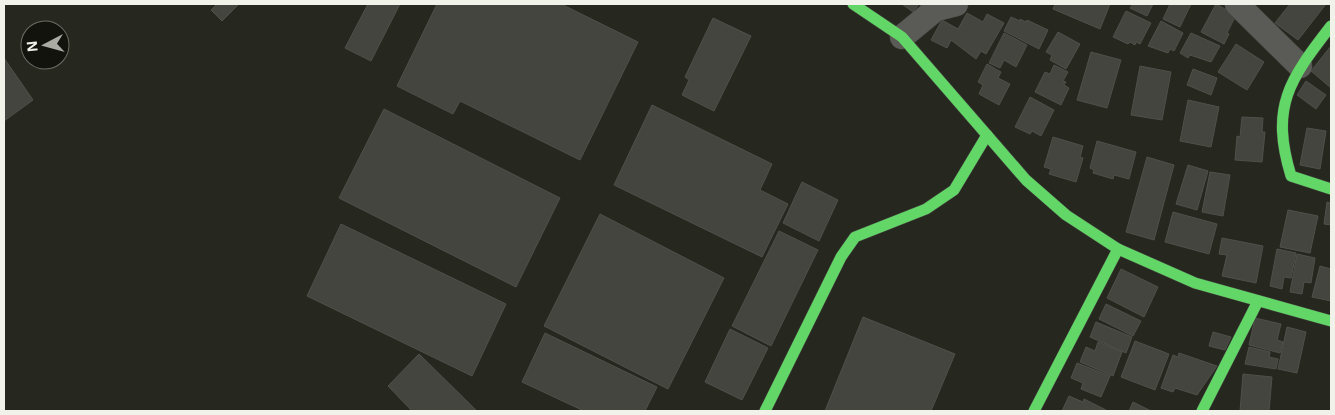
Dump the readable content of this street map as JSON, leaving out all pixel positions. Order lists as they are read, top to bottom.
{
  "north": "left"
}
